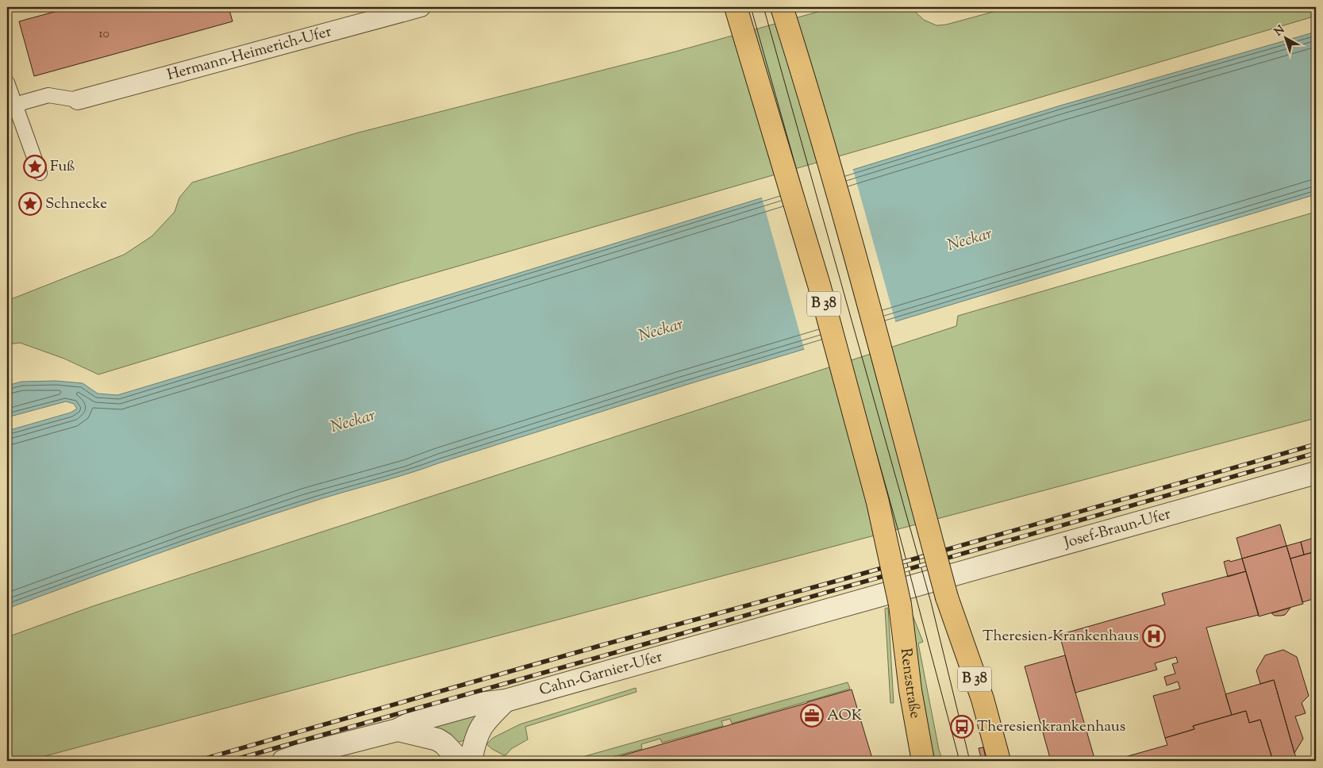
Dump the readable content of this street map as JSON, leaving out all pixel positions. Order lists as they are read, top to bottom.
{
  "streets": {
    "main road": ["B 38", "Renzstraße"],
    "street": ["Hermann-Heimerich-Ufer", "Josef-Braun-Ufer", "Cahn-Garnier-Ufer"]
  },
  "crossings": [
    ["Josef-Braun-Ufer", "Cahn-Garnier-Ufer"]
  ],
  "water": ["Neckar"],
  "places": {
    "place": ["Fuß", "Schnecke"],
    "hospital": ["Theresien-Krankenhaus"],
    "office": ["AOK"],
    "bus stop": ["Theresienkrankenhaus"]
  },
  "house_numbers": ["10"],
  "north": "top left"
}
